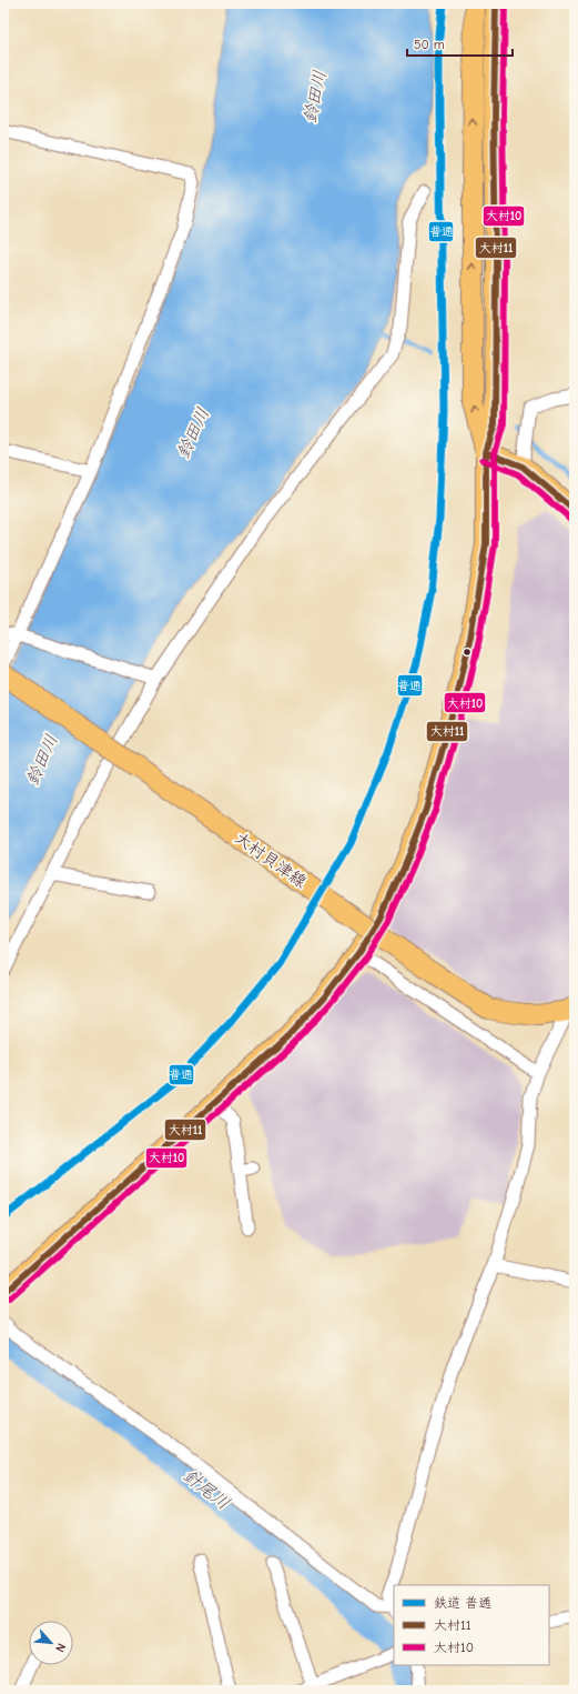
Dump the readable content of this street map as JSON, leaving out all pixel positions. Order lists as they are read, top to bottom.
{
  "streets": {
    "main road": ["大村貝津線"]
  },
  "water": ["鈴田川", "針尾川"],
  "lines": ["rail line 普通", "transit line 大村11", "transit line 大村10"],
  "legend": ["鉄道 普通", "大村11", "大村10"],
  "scale_bar": "50 m",
  "north": "bottom right"
}
